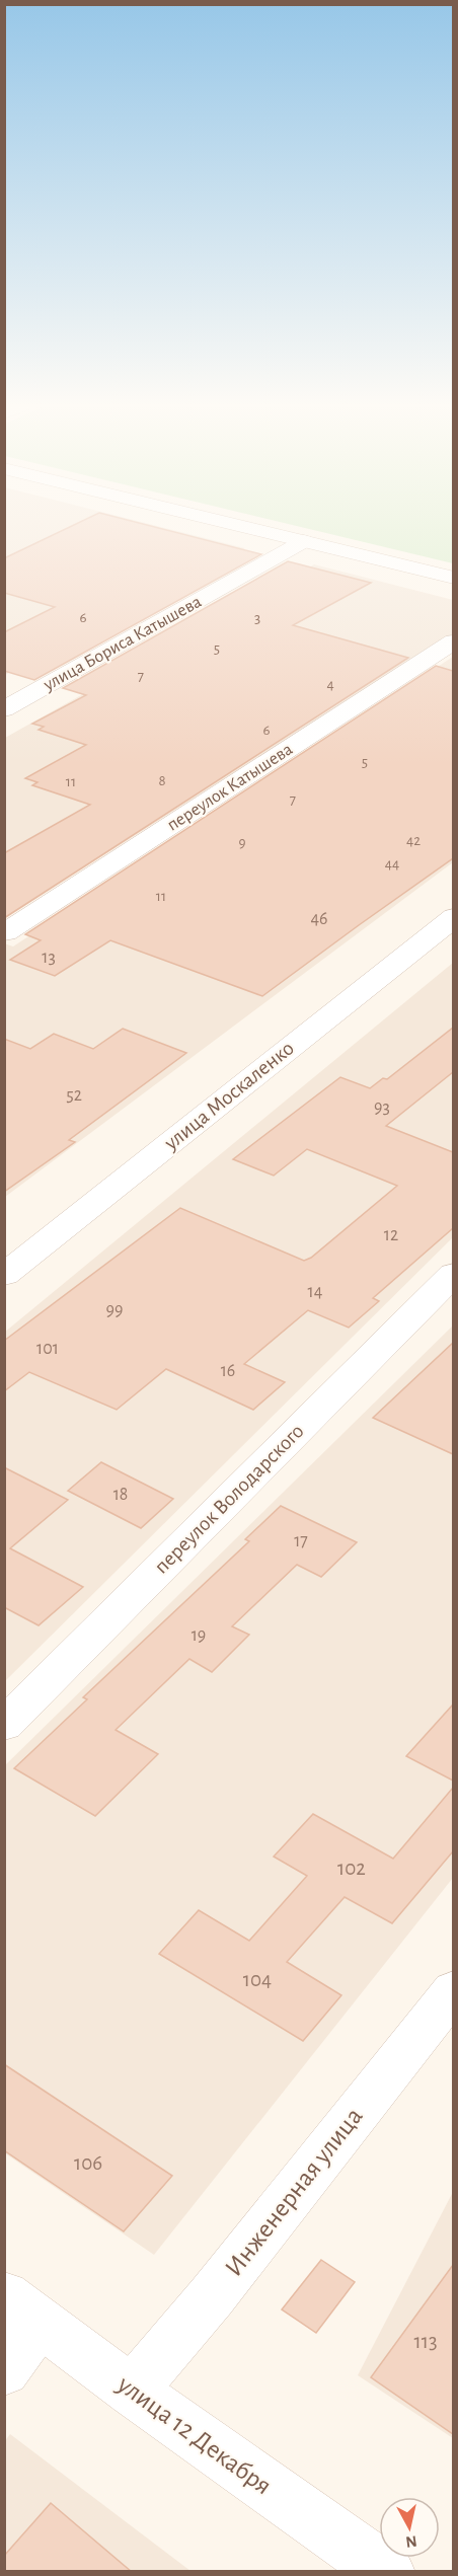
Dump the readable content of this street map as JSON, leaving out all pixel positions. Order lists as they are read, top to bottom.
{
  "streets": {
    "street": [
      "улица Бориса Катышева",
      "переулок Катышева",
      "улица Москаленко",
      "переулок Володарского",
      "Инженерная улица",
      "улица 12 Декабря"
    ]
  },
  "crossings": [
    ["Инженерная улица", "улица 12 Декабря"]
  ],
  "house_numbers": [
    "6",
    "3",
    "5",
    "7",
    "4",
    "6",
    "5",
    "8",
    "11",
    "7",
    "42",
    "9",
    "44",
    "11",
    "46",
    "13",
    "52",
    "93",
    "12",
    "14",
    "99",
    "101",
    "16",
    "18",
    "17",
    "19",
    "102",
    "104",
    "106",
    "113"
  ],
  "north": "bottom"
}
